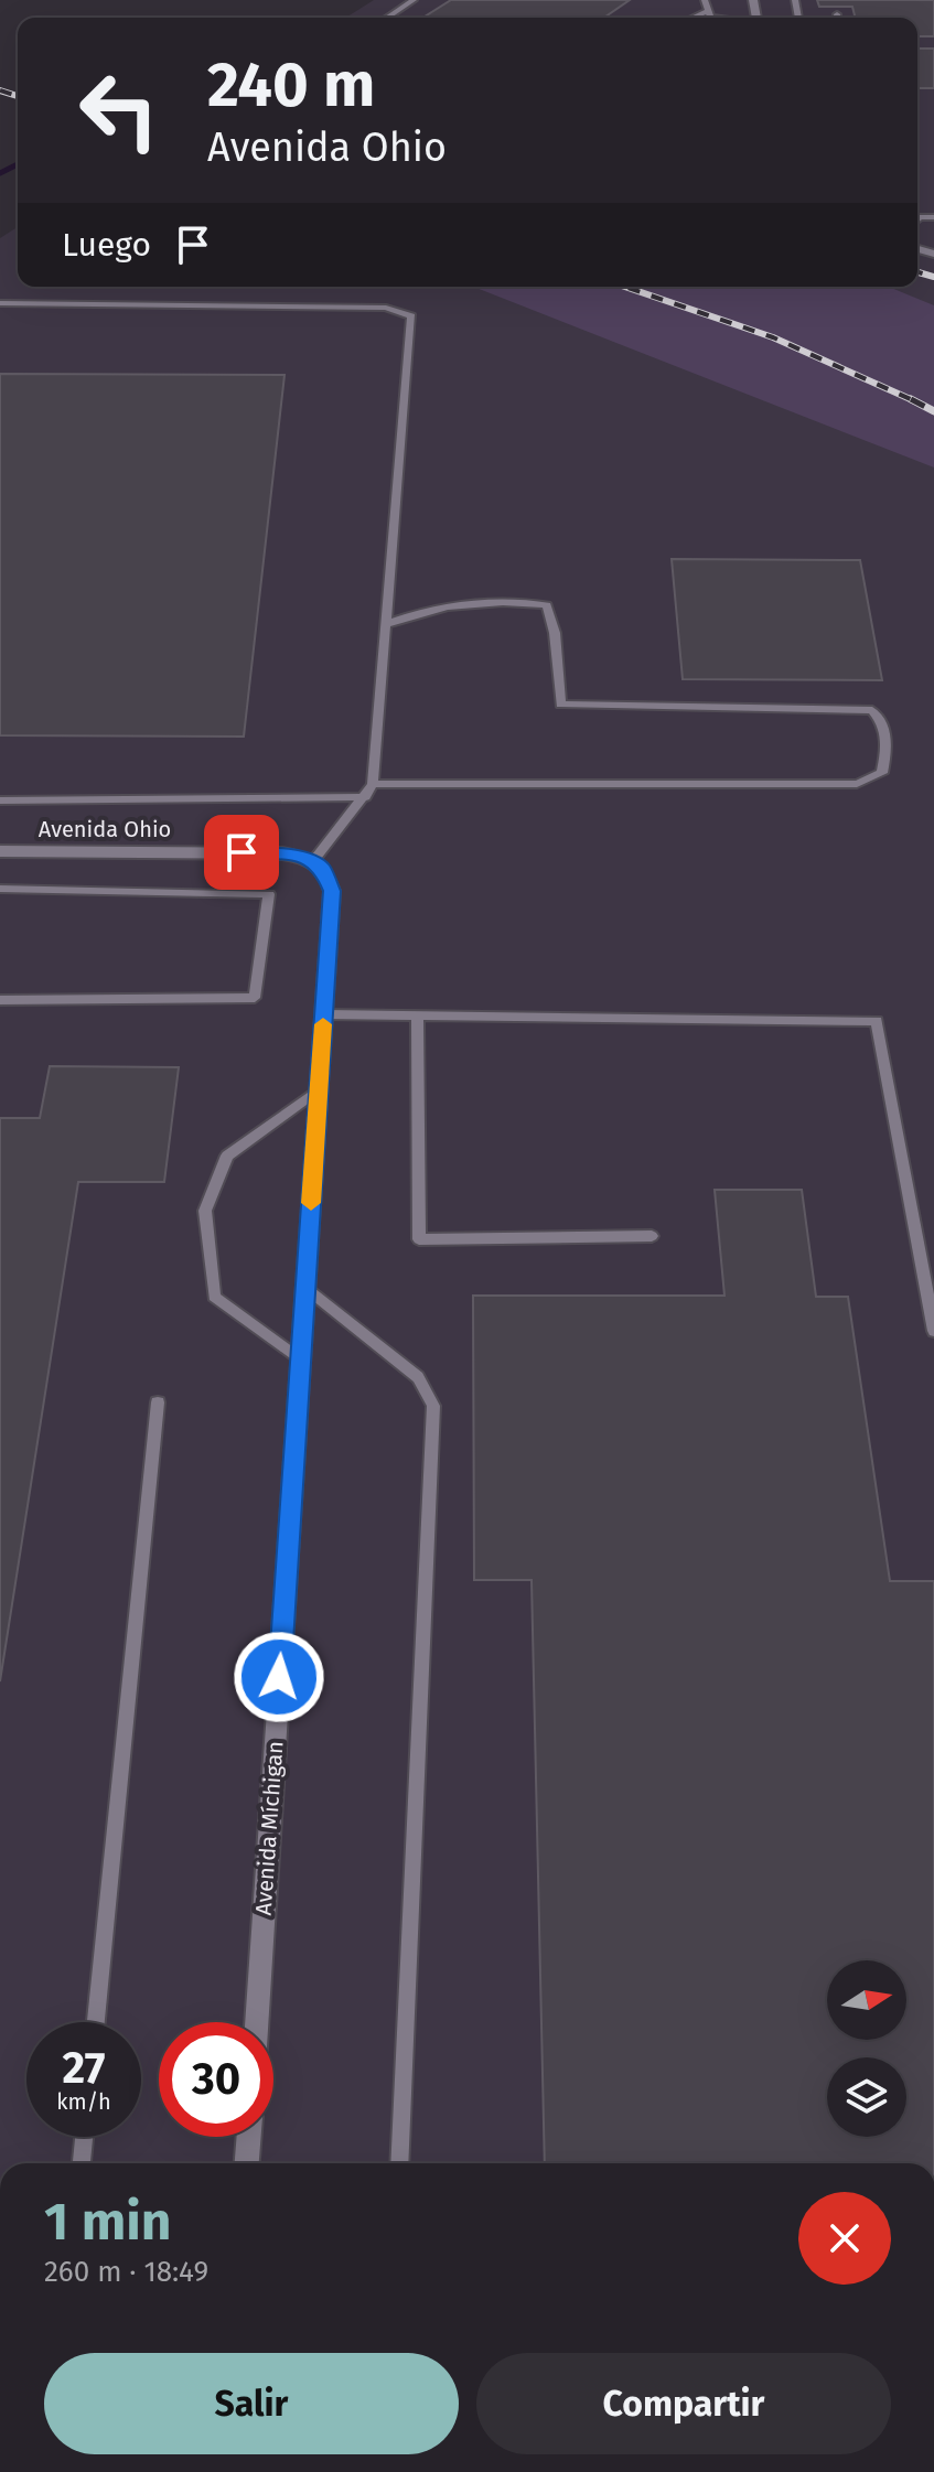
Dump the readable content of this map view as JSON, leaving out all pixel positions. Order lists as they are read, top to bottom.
{
  "streets": {
    "street": ["Avenida Ohio", "Avenida Míchigan"]
  },
  "crossings": [
    ["Avenida Ohio", "Avenida Míchigan"]
  ],
  "north": "right",
  "page": {
    "turn": ["240 m", "Avenida Ohio"],
    "then": "Luego",
    "speed": "27 km/h",
    "limit": "30",
    "heading": ["1 min", "260 m · 18:49"],
    "buttons": ["Salir", "Compartir"]
  }
}
